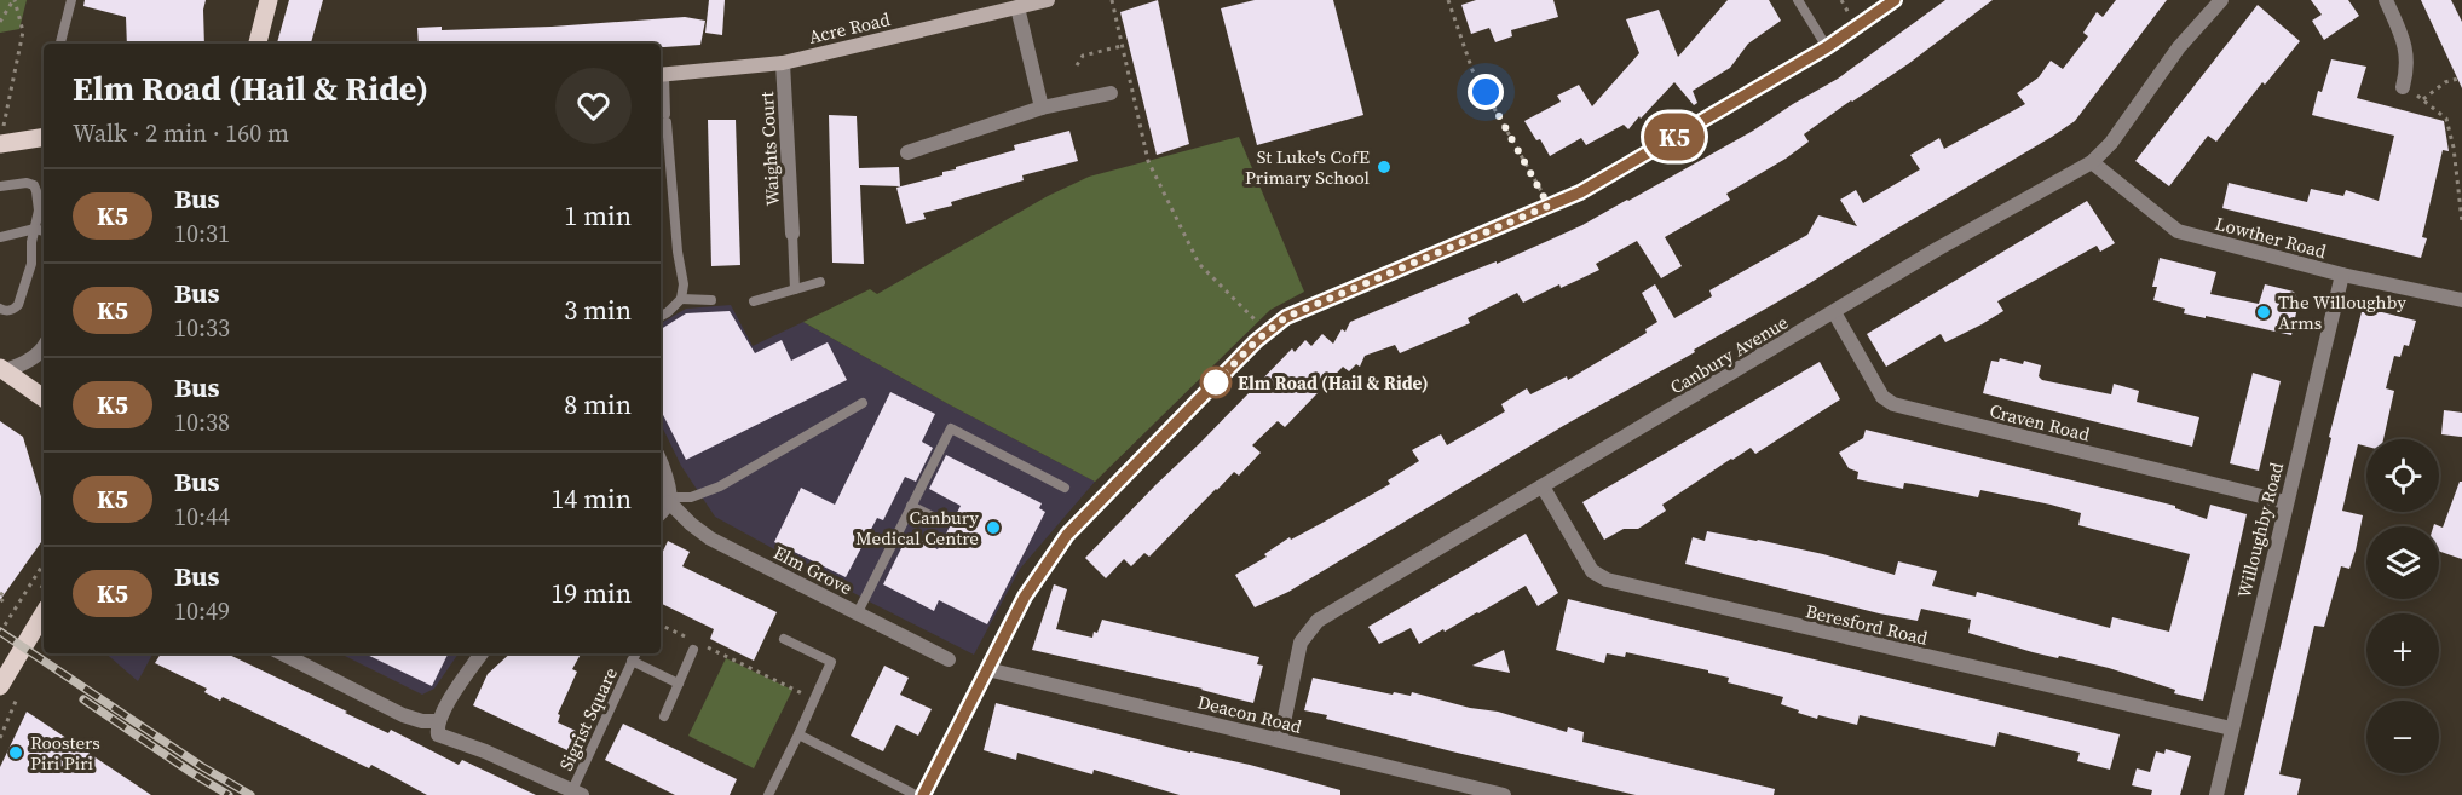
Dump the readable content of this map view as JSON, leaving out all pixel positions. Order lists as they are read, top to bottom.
{
  "streets": {
    "street": [
      "Acre Road",
      "Waights Court",
      "Lowther Road",
      "Canbury Avenue",
      "Craven Road",
      "Willoughby Road",
      "Elm Grove",
      "Beresford Road",
      "Deacon Road"
    ],
    "lane": ["Sigrist Square"]
  },
  "crossings": [
    ["Acre Road", "Waights Court"],
    ["Lowther Road", "Canbury Avenue"],
    ["Lowther Road", "Willoughby Road"],
    ["Canbury Avenue", "Craven Road"],
    ["Canbury Avenue", "Beresford Road"],
    ["Canbury Avenue", "Deacon Road"],
    ["Craven Road", "Willoughby Road"],
    ["Willoughby Road", "Beresford Road"]
  ],
  "places": [
    "St Luke's CofE Primary School",
    "The Willoughby Arms",
    "Elm Road (Hail & Ride)",
    "Canbury Medical Centre",
    "Roosters Piri Piri"
  ],
  "lines": ["bus line K5"],
  "page": {
    "on_map": "K5",
    "heading": ["Elm Road (Hail & Ride)", "Walk · 2 min · 160 m"],
    "list": [
      {
        "mark": "K5",
        "name": "Bus",
        "note": "10:31",
        "value": "1 min"
      },
      {
        "mark": "K5",
        "name": "Bus",
        "note": "10:33",
        "value": "3 min"
      },
      {
        "mark": "K5",
        "name": "Bus",
        "note": "10:38",
        "value": "8 min"
      },
      {
        "mark": "K5",
        "name": "Bus",
        "note": "10:44",
        "value": "14 min"
      },
      {
        "mark": "K5",
        "name": "Bus",
        "note": "10:49",
        "value": "19 min"
      }
    ],
    "map_buttons": ["+", "−"]
  }
}
